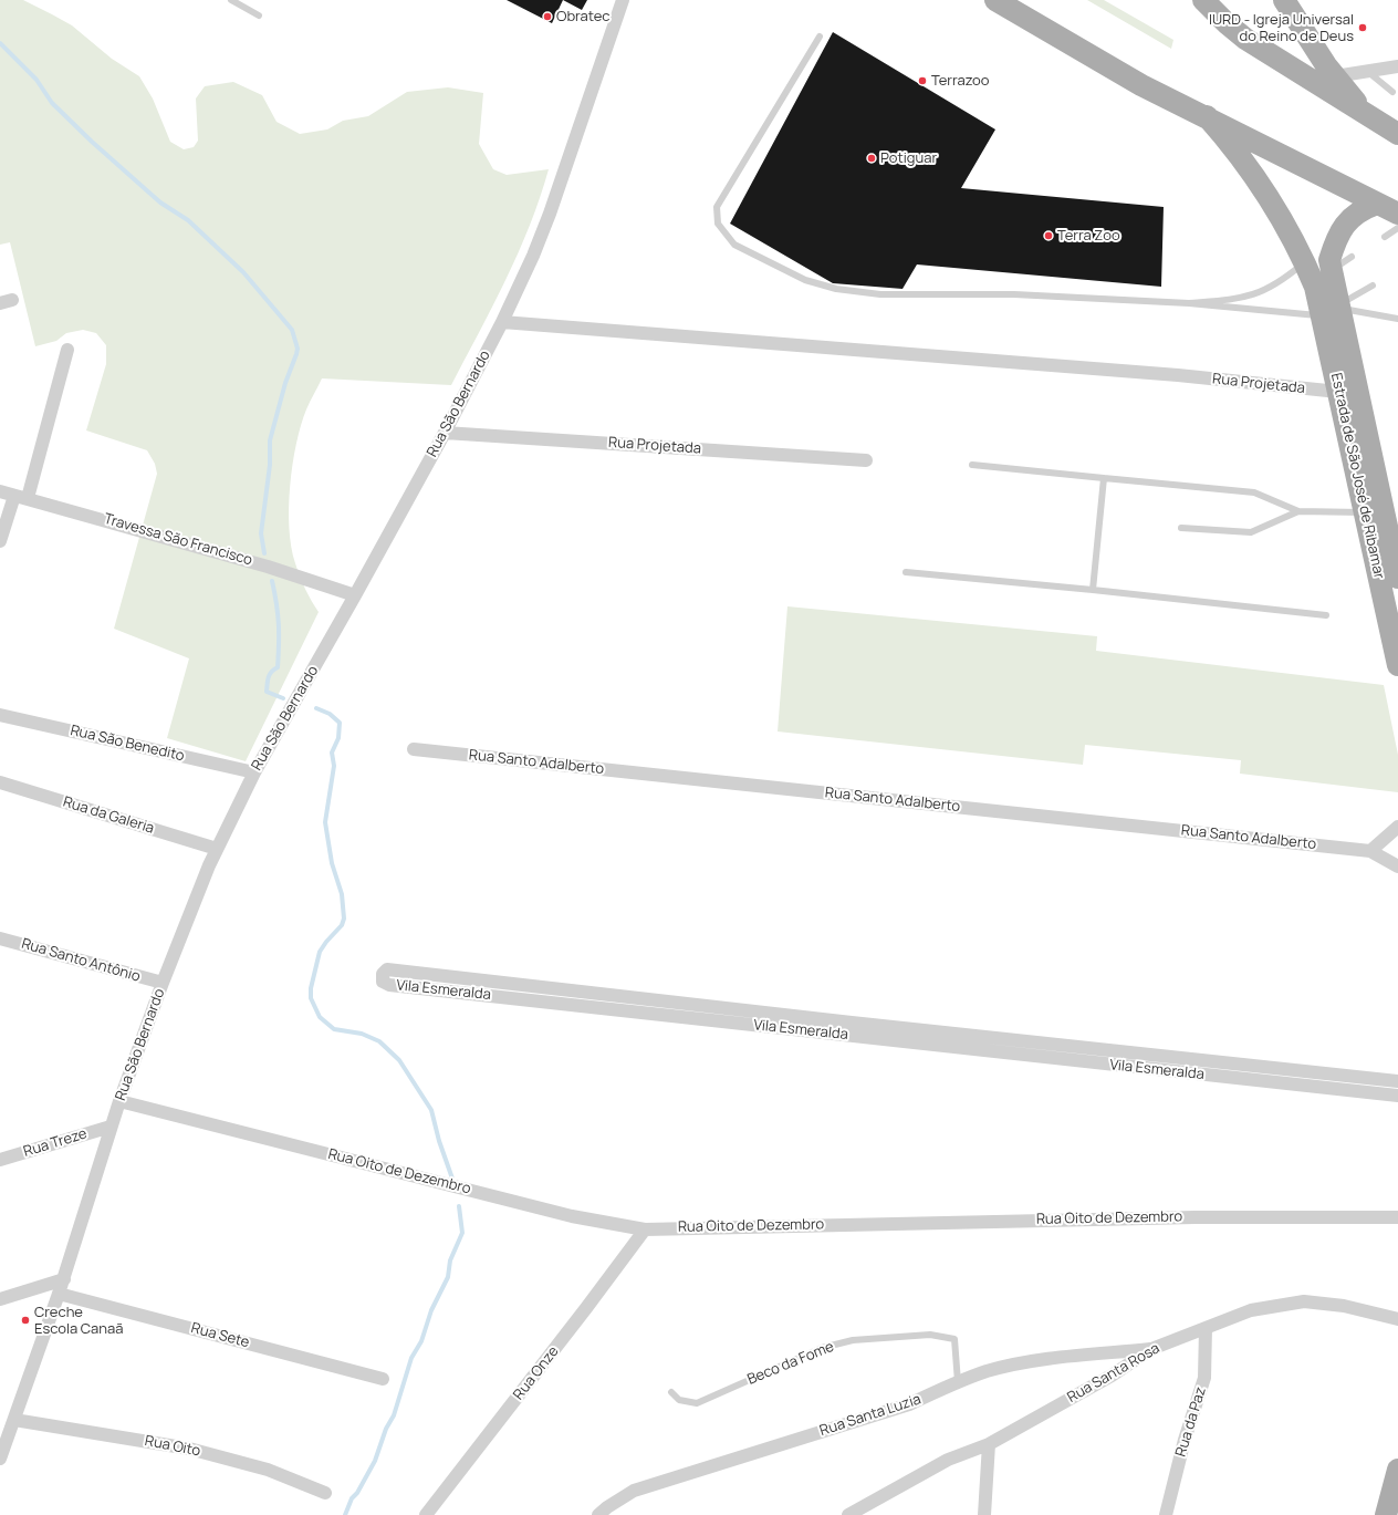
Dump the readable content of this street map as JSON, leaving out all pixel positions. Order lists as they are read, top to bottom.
{
  "streets": {
    "main road": ["Estrada de São José de Ribamar"],
    "street": [
      "Rua Projetada",
      "Rua São Bernardo",
      "Travessa São Francisco",
      "Rua São Benedito",
      "Rua Santo Adalberto",
      "Rua da Galeria",
      "Rua Santo Antônio",
      "Vila Esmeralda",
      "Rua Treze",
      "Rua Oito de Dezembro",
      "Rua Sete",
      "Rua Onze",
      "Rua Santa Rosa",
      "Rua Santa Luzia",
      "Rua da Paz",
      "Rua Oito"
    ],
    "lane": ["Beco da Fome"]
  },
  "crossings": [
    ["Rua Projetada", "Rua São Bernardo"],
    ["Rua Projetada", "Estrada de São José de Ribamar"],
    ["Rua São Bernardo", "Travessa São Francisco"],
    ["Rua São Bernardo", "Rua São Benedito"],
    ["Rua São Bernardo", "Rua da Galeria"],
    ["Rua São Bernardo", "Rua Santo Antônio"],
    ["Rua São Bernardo", "Rua Treze"],
    ["Rua São Bernardo", "Rua Oito de Dezembro"],
    ["Rua São Bernardo", "Rua Sete"],
    ["Rua São Bernardo", "Rua Oito"],
    ["Rua Oito de Dezembro", "Rua Onze"],
    ["Beco da Fome", "Rua Santa Luzia"],
    ["Rua Santa Rosa", "Rua Santa Luzia"],
    ["Rua Santa Rosa", "Rua da Paz"]
  ],
  "places": [
    "Obratec",
    "IURD - Igreja Universal do Reino de Deus",
    "Terrazoo",
    "Potiguar",
    "Terra Zoo",
    "Creche Escola Canaã"
  ]
}
